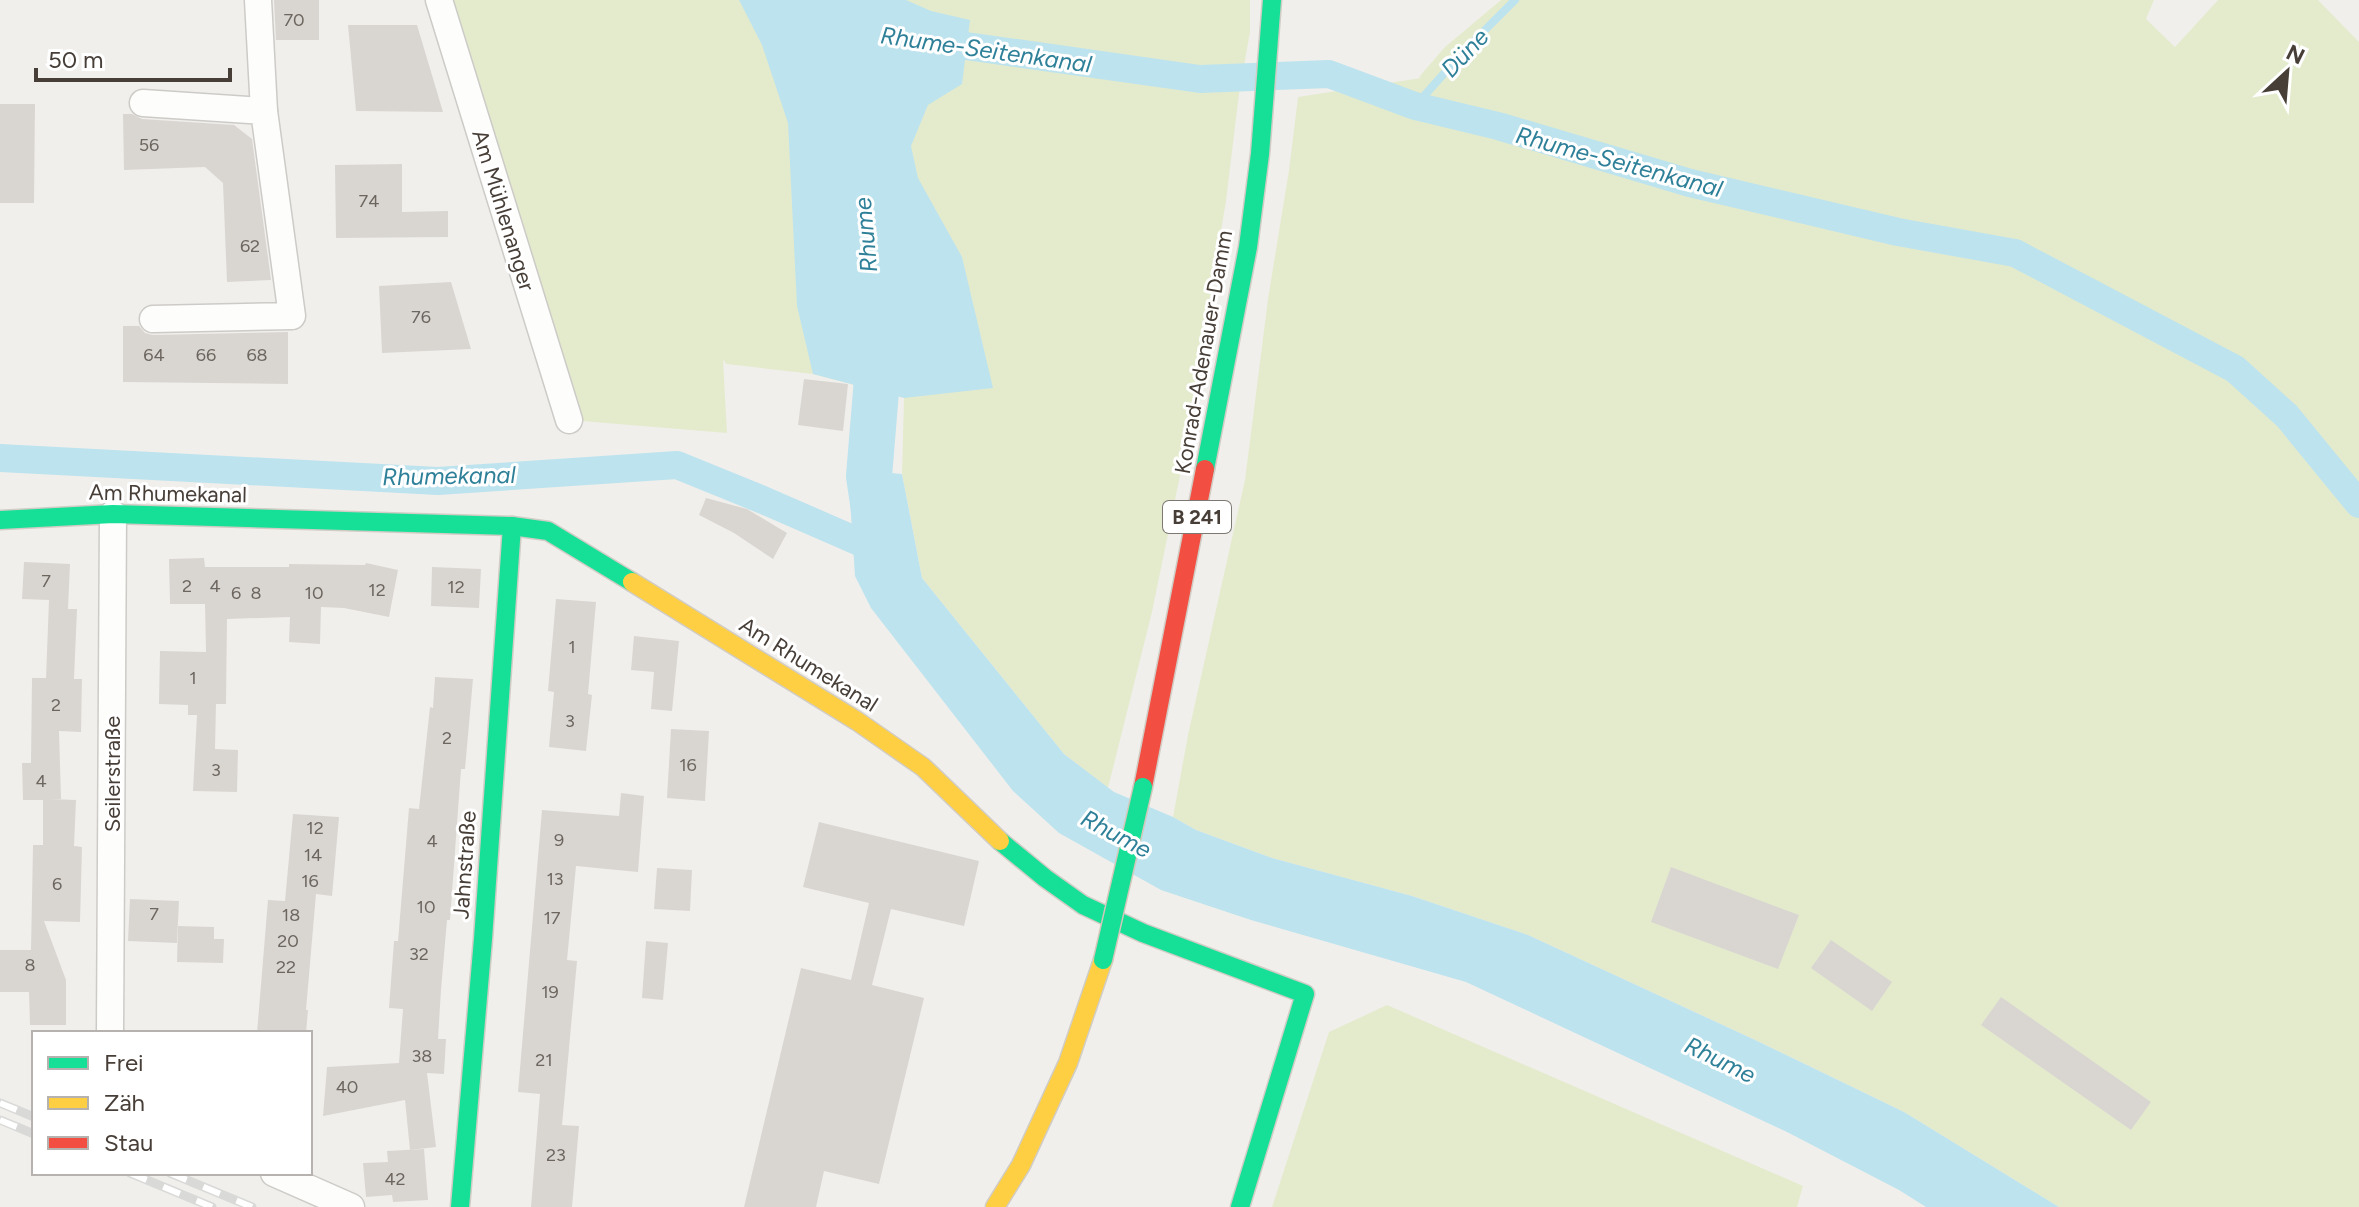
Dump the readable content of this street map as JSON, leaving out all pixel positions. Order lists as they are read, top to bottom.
{
  "streets": {
    "street": [
      "Am Mühlenanger",
      "Konrad-Adenauer-Damm",
      "Am Rhumekanal",
      "B 241",
      "Seilerstraße",
      "Jahnstraße"
    ]
  },
  "crossings": [
    ["Am Rhumekanal", "Seilerstraße"],
    ["Am Rhumekanal", "Jahnstraße"]
  ],
  "water": [
    "Rhume-Seitenkanal",
    "Düne",
    "Rhume",
    "Rhumekanal"
  ],
  "house_numbers": [
    "70",
    "56",
    "74",
    "62",
    "76",
    "64",
    "66",
    "68",
    "7",
    "2",
    "4",
    "12",
    "12",
    "6",
    "8",
    "10",
    "1",
    "1",
    "2",
    "3",
    "2",
    "16",
    "3",
    "4",
    "12",
    "9",
    "4",
    "14",
    "13",
    "16",
    "6",
    "10",
    "7",
    "18",
    "17",
    "20",
    "32",
    "8",
    "22",
    "19",
    "38",
    "21",
    "40",
    "23",
    "42"
  ],
  "legend": ["Frei", "Zäh", "Stau"],
  "scale_bar": "50 m",
  "north": "top right"
}
